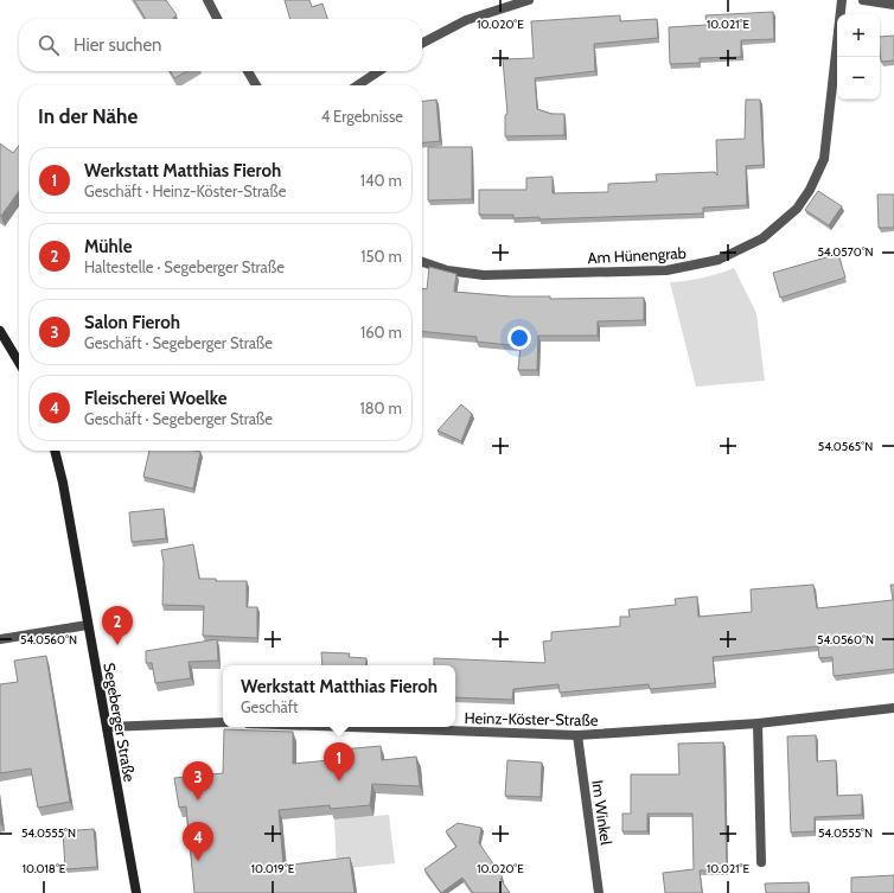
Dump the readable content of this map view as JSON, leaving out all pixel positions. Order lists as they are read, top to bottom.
{
  "streets": {
    "main road": ["Segeberger Straße"],
    "street": ["Am Hünengrab", "Heinz-Köster-Straße", "Im Winkel"]
  },
  "crossings": [
    ["Heinz-Köster-Straße", "Im Winkel"]
  ],
  "page": {
    "map_buttons": ["+", "−"],
    "search": "Hier suchen",
    "heading": ["In der Nähe", "4 Ergebnisse"],
    "list": [
      {
        "mark": "1",
        "name": "Werkstatt Matthias Fieroh",
        "note": "Geschäft · Heinz-Köster-Straße",
        "value": "140 m"
      },
      {
        "mark": "2",
        "name": "Mühle",
        "note": "Haltestelle · Segeberger Straße",
        "value": "150 m"
      },
      {
        "mark": "3",
        "name": "Salon Fieroh",
        "note": "Geschäft · Segeberger Straße",
        "value": "160 m"
      },
      {
        "mark": "4",
        "name": "Fleischerei Woelke",
        "note": "Geschäft · Segeberger Straße",
        "value": "180 m"
      }
    ],
    "pins": [
      "2",
      "1",
      "3",
      "4"
    ],
    "popup": ["Werkstatt Matthias Fieroh", "Geschäft"]
  },
  "coordinates": [
    "10.020°E",
    "10.021°E",
    "54.0570°N",
    "54.0565°N",
    "54.0560°N",
    "54.0555°N",
    "10.018°E",
    "10.019°E"
  ]
}
